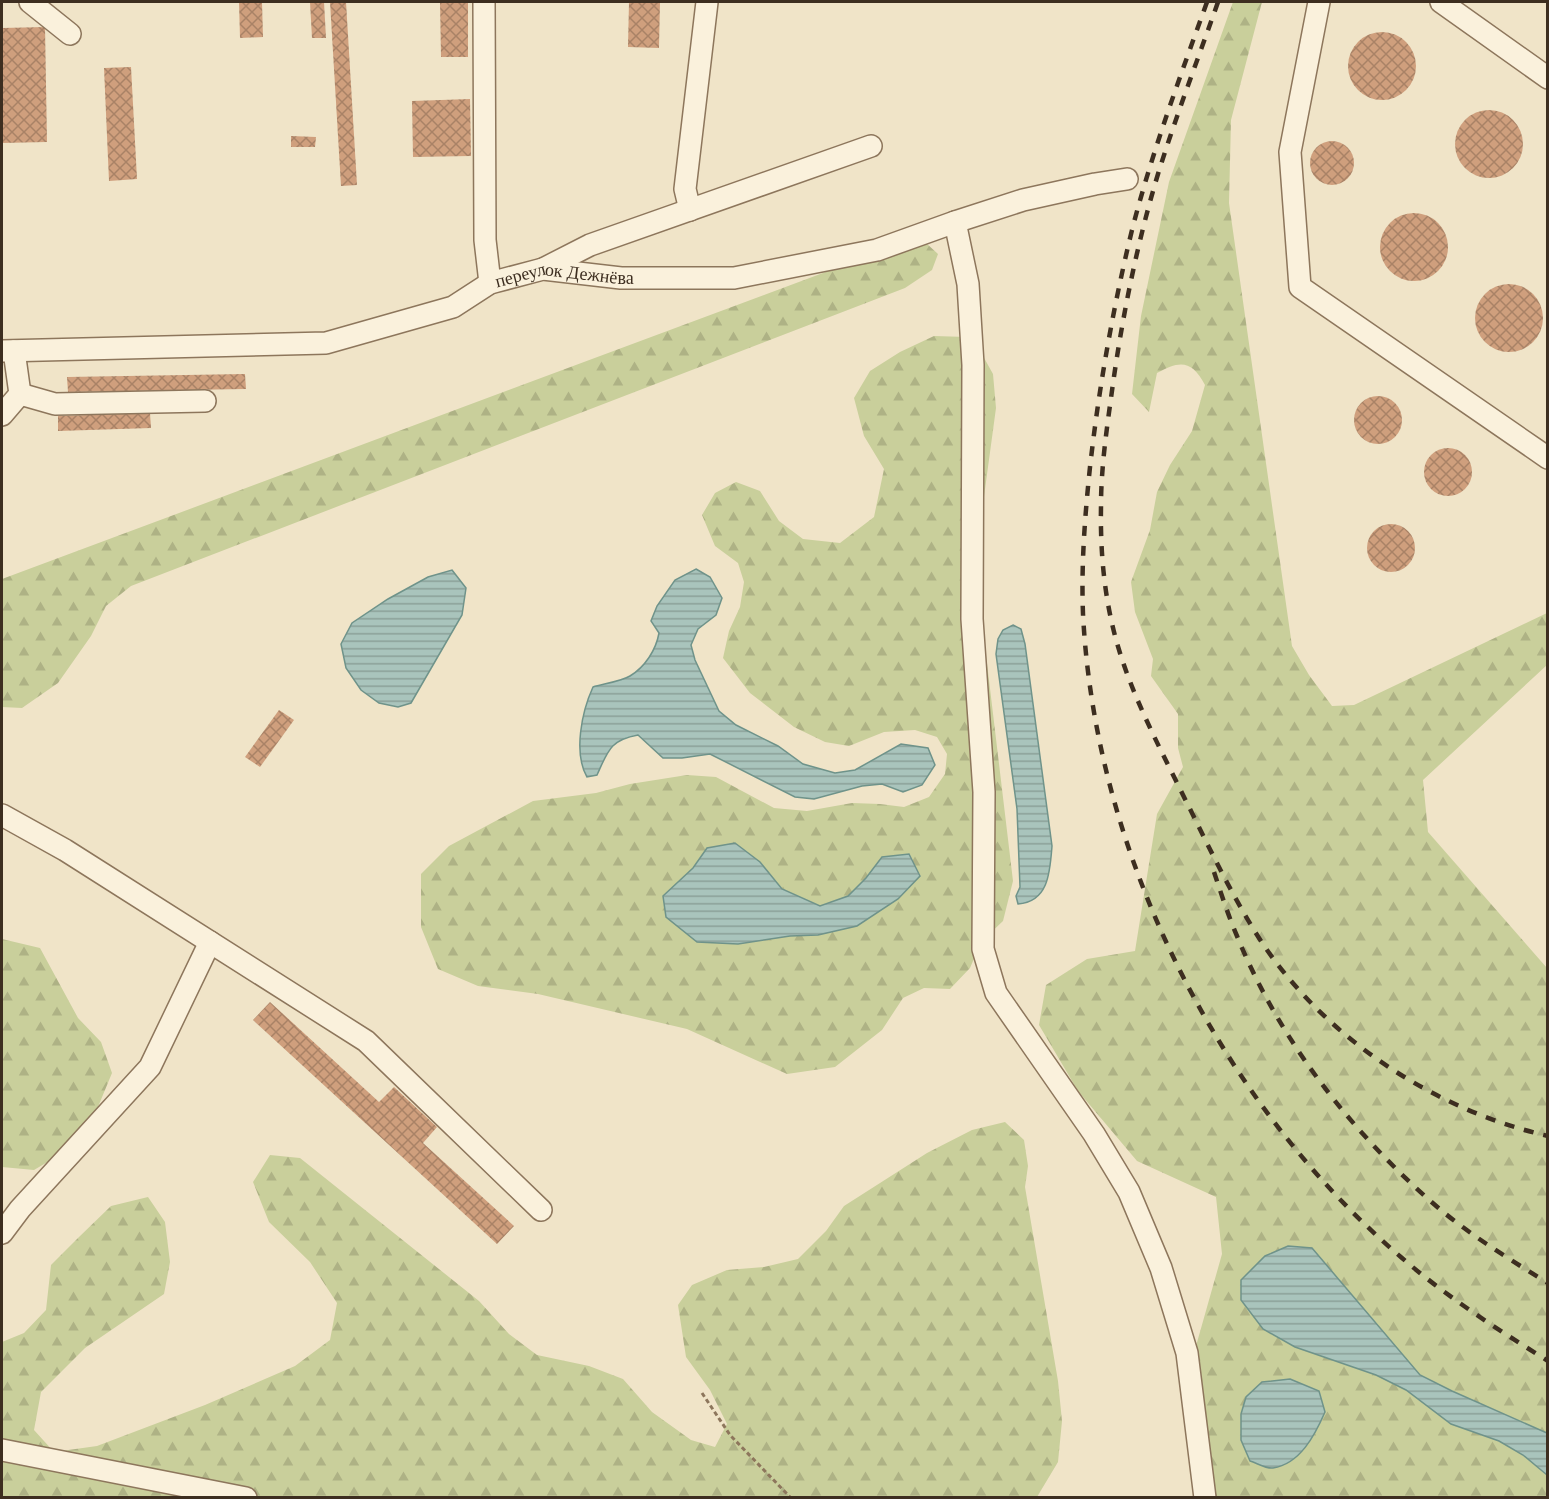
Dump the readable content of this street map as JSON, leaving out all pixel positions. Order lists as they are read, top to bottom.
{
  "streets": {
    "street": ["переулок Дежнёва"]
  }
}
